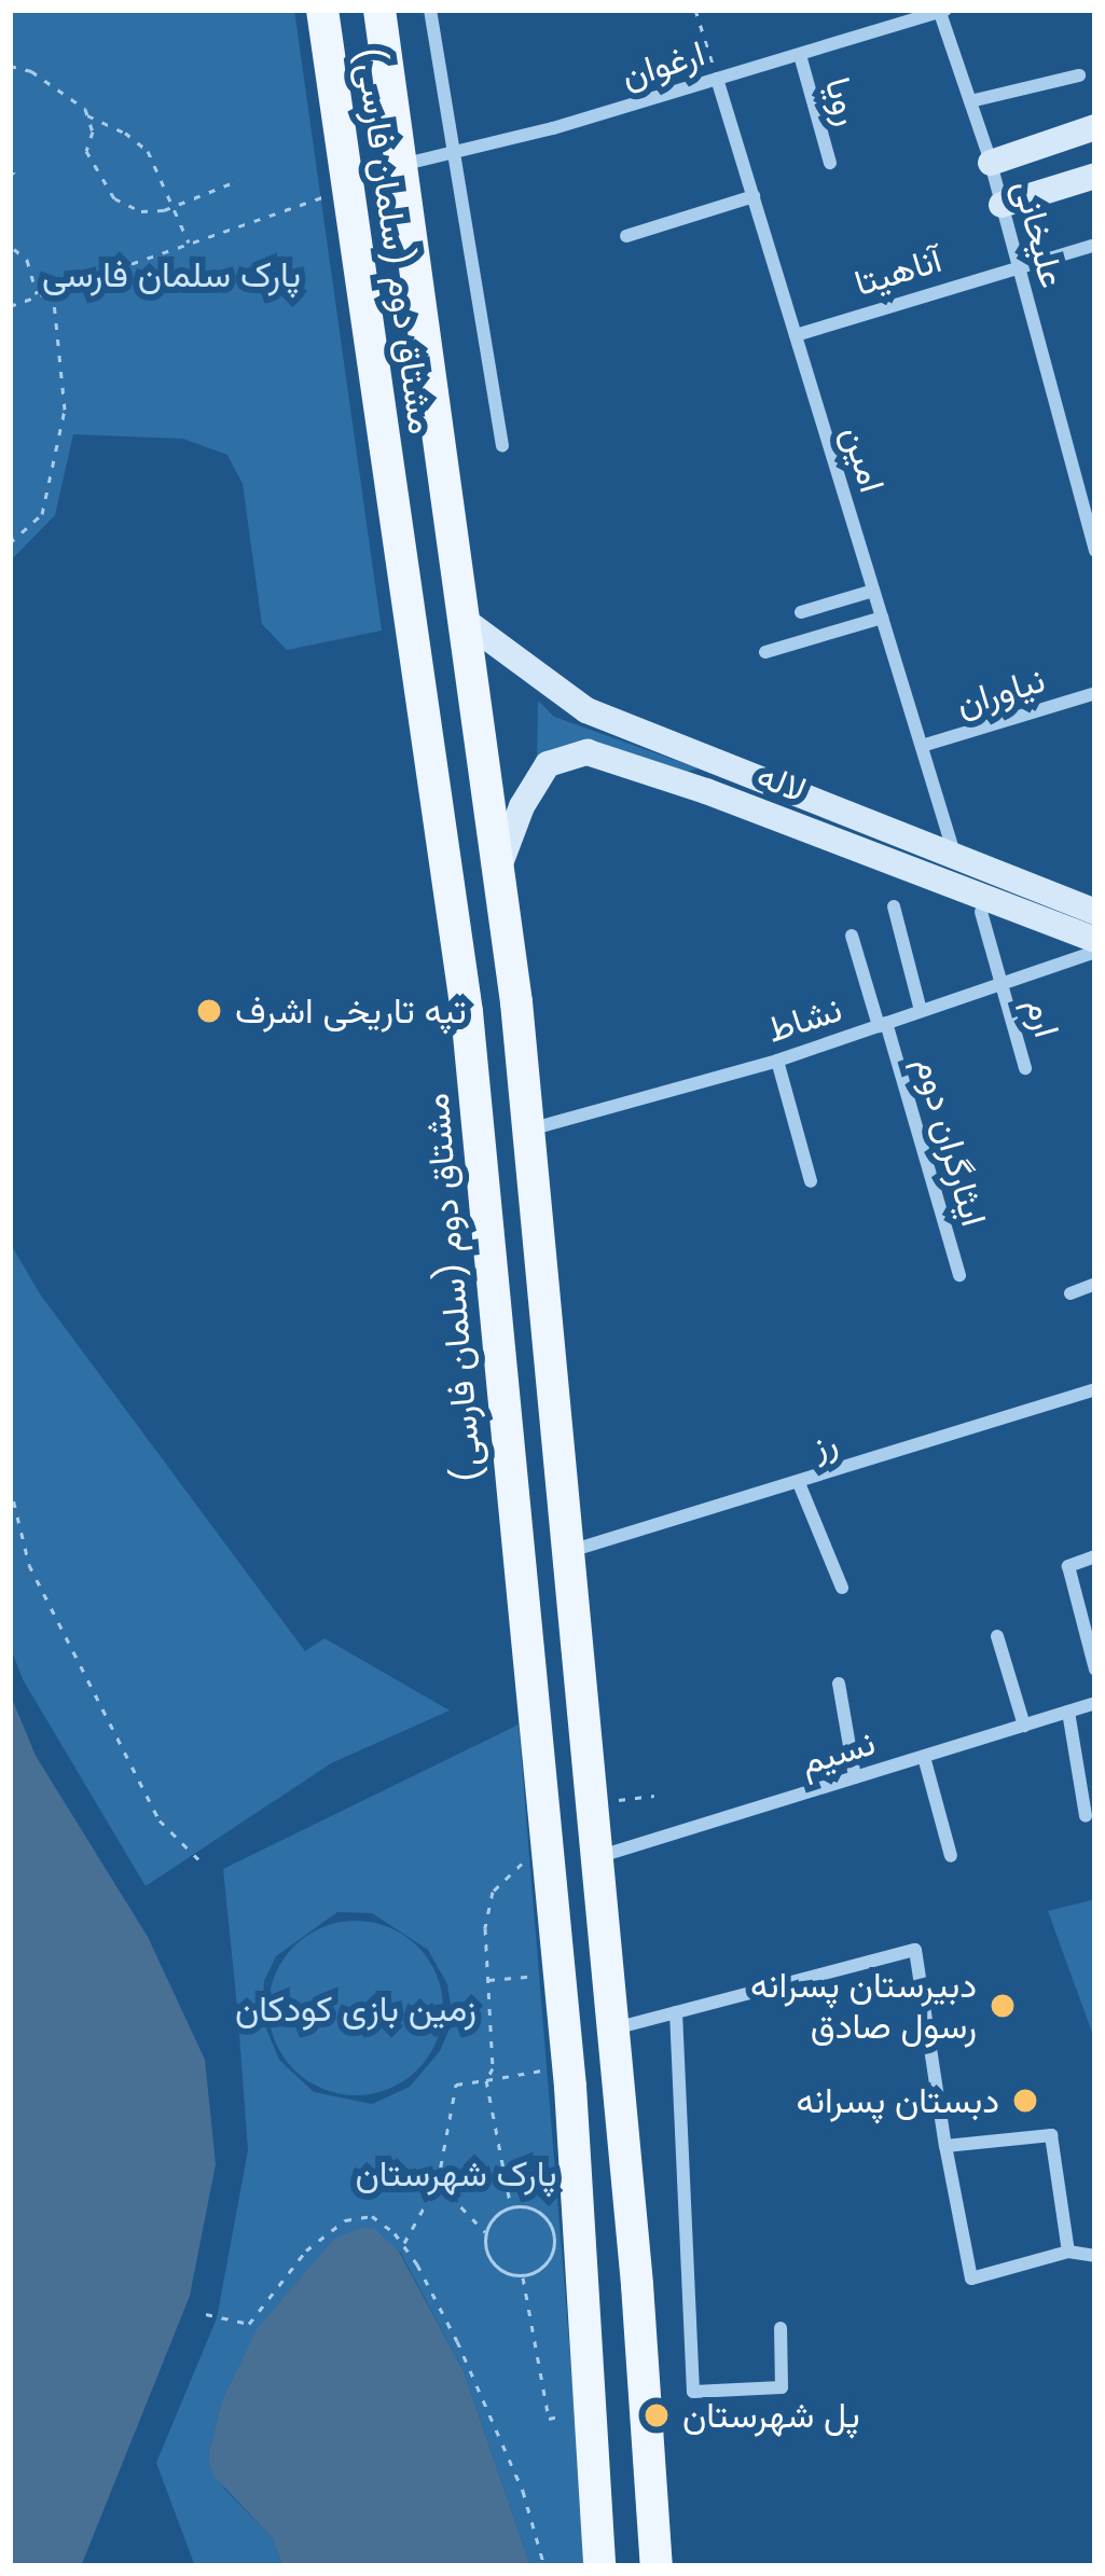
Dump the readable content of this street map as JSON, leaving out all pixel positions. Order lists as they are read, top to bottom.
{
  "streets": {
    "main road": ["مشتاق دوم (سلمان فارسی)", "لاله"],
    "street": [
      "ارغوان",
      "رویا",
      "علیخانی",
      "آناهیتا",
      "امین",
      "نیاوران",
      "ارم",
      "نشاط",
      "ایثارگران دوم",
      "رز",
      "نسیم"
    ]
  },
  "crossings": [
    ["ارغوان", "رویا"],
    ["ارغوان", "علیخانی"],
    ["ارغوان", "مشتاق دوم (سلمان فارسی)"],
    ["ارغوان", "امین"],
    ["علیخانی", "آناهیتا"],
    ["مشتاق دوم (سلمان فارسی)", "لاله"],
    ["مشتاق دوم (سلمان فارسی)", "نشاط"],
    ["مشتاق دوم (سلمان فارسی)", "رز"],
    ["مشتاق دوم (سلمان فارسی)", "نسیم"],
    ["آناهیتا", "امین"],
    ["امین", "نیاوران"],
    ["امین", "لاله"],
    ["ارم", "نشاط"],
    ["نشاط", "ایثارگران دوم"]
  ],
  "parks": ["پارک سلمان فارسی", "زمین بازی کودکان", "پارک شهرستان"],
  "places": [
    "تپه تاریخی اشرف",
    "دبیرستان پسرانه رسول صادق",
    "دبستان پسرانه",
    "پل شهرستان"
  ]
}
